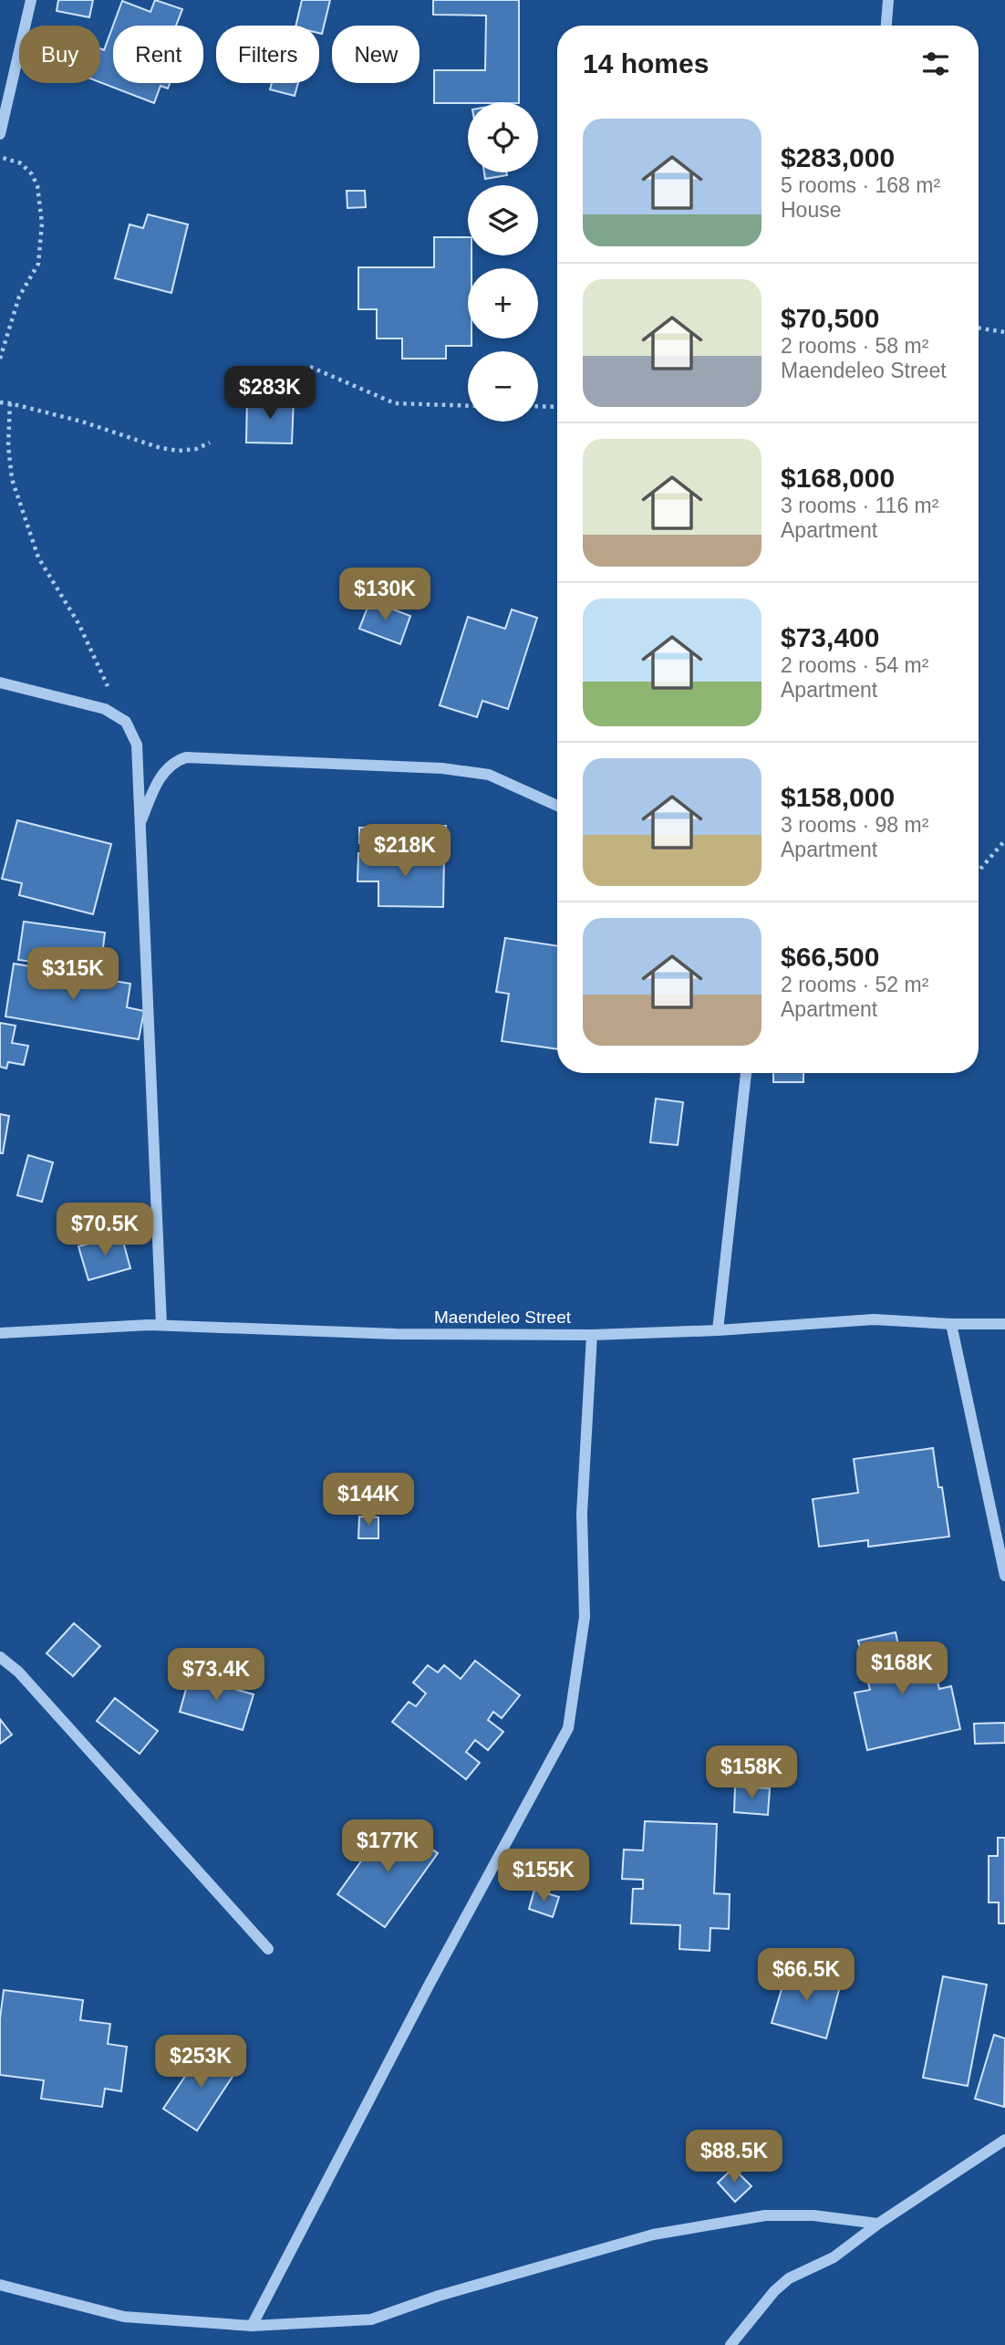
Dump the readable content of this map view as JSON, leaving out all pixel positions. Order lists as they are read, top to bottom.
{
  "streets": {
    "street": ["Maendeleo Street"]
  },
  "page": {
    "chip": [
      "Buy",
      "Rent",
      "Filters",
      "New"
    ],
    "heading": "14 homes",
    "map_buttons": ["+", "−"],
    "list": [
      {
        "name": "$283,000",
        "note": "5 rooms · 168 m² · House"
      },
      {
        "name": "$70,500",
        "note": "2 rooms · 58 m² · Maendeleo Street"
      },
      {
        "name": "$168,000",
        "note": "3 rooms · 116 m² · Apartment"
      },
      {
        "name": "$73,400",
        "note": "2 rooms · 54 m² · Apartment"
      },
      {
        "name": "$158,000",
        "note": "3 rooms · 98 m² · Apartment"
      },
      {
        "name": "$66,500",
        "note": "2 rooms · 52 m² · Apartment"
      }
    ],
    "price": [
      "$283K",
      "$130K",
      "$218K",
      "$315K",
      "$70.5K",
      "$144K",
      "$168K",
      "$73.4K",
      "$158K",
      "$177K",
      "$155K",
      "$66.5K",
      "$253K",
      "$88.5K"
    ]
  }
}
